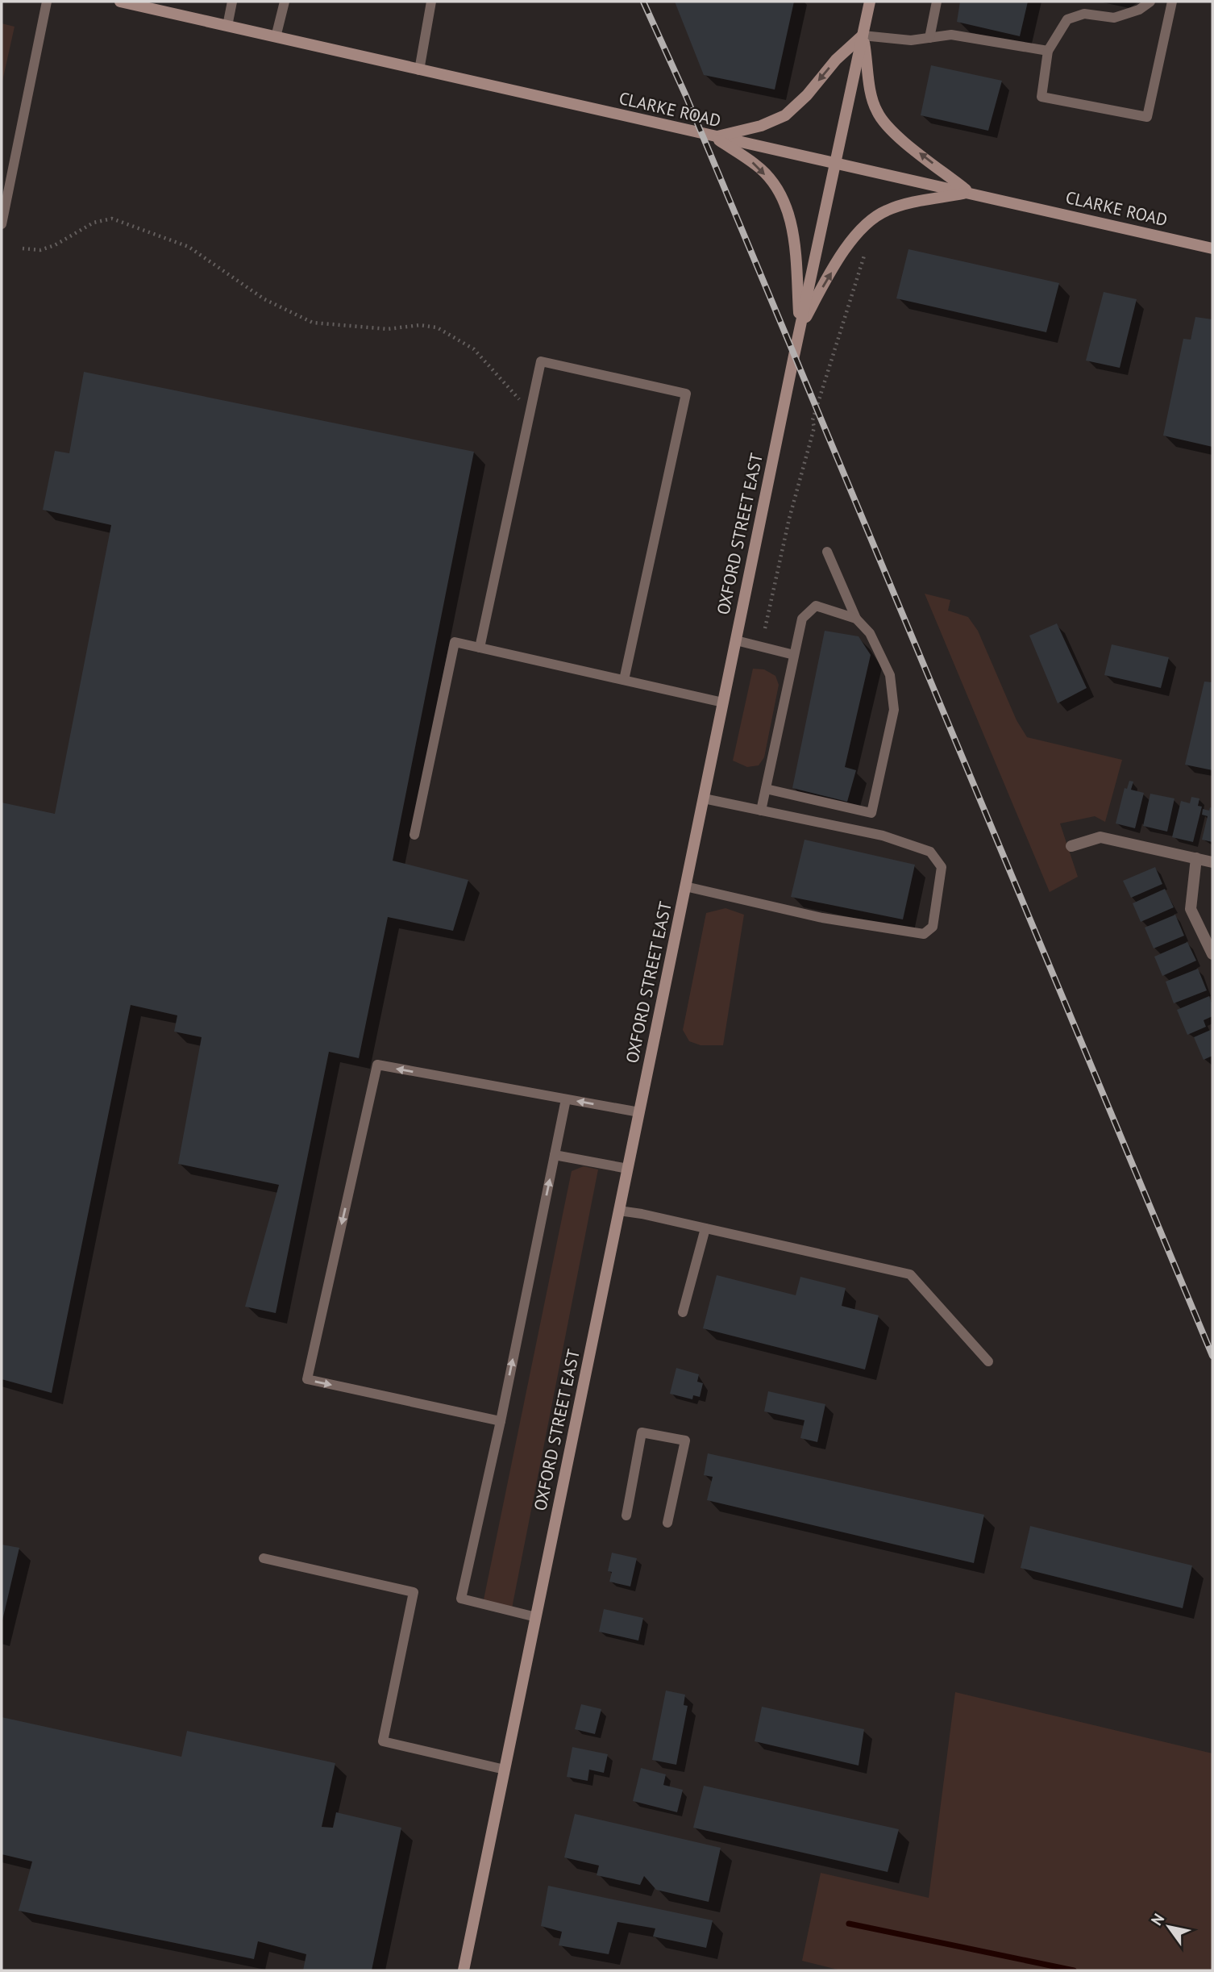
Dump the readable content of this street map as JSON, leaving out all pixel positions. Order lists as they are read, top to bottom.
{
  "streets": {
    "main road": ["CLARKE ROAD", "OXFORD STREET EAST"]
  },
  "crossings": [
    ["CLARKE ROAD", "OXFORD STREET EAST"]
  ],
  "north": "top left"
}
